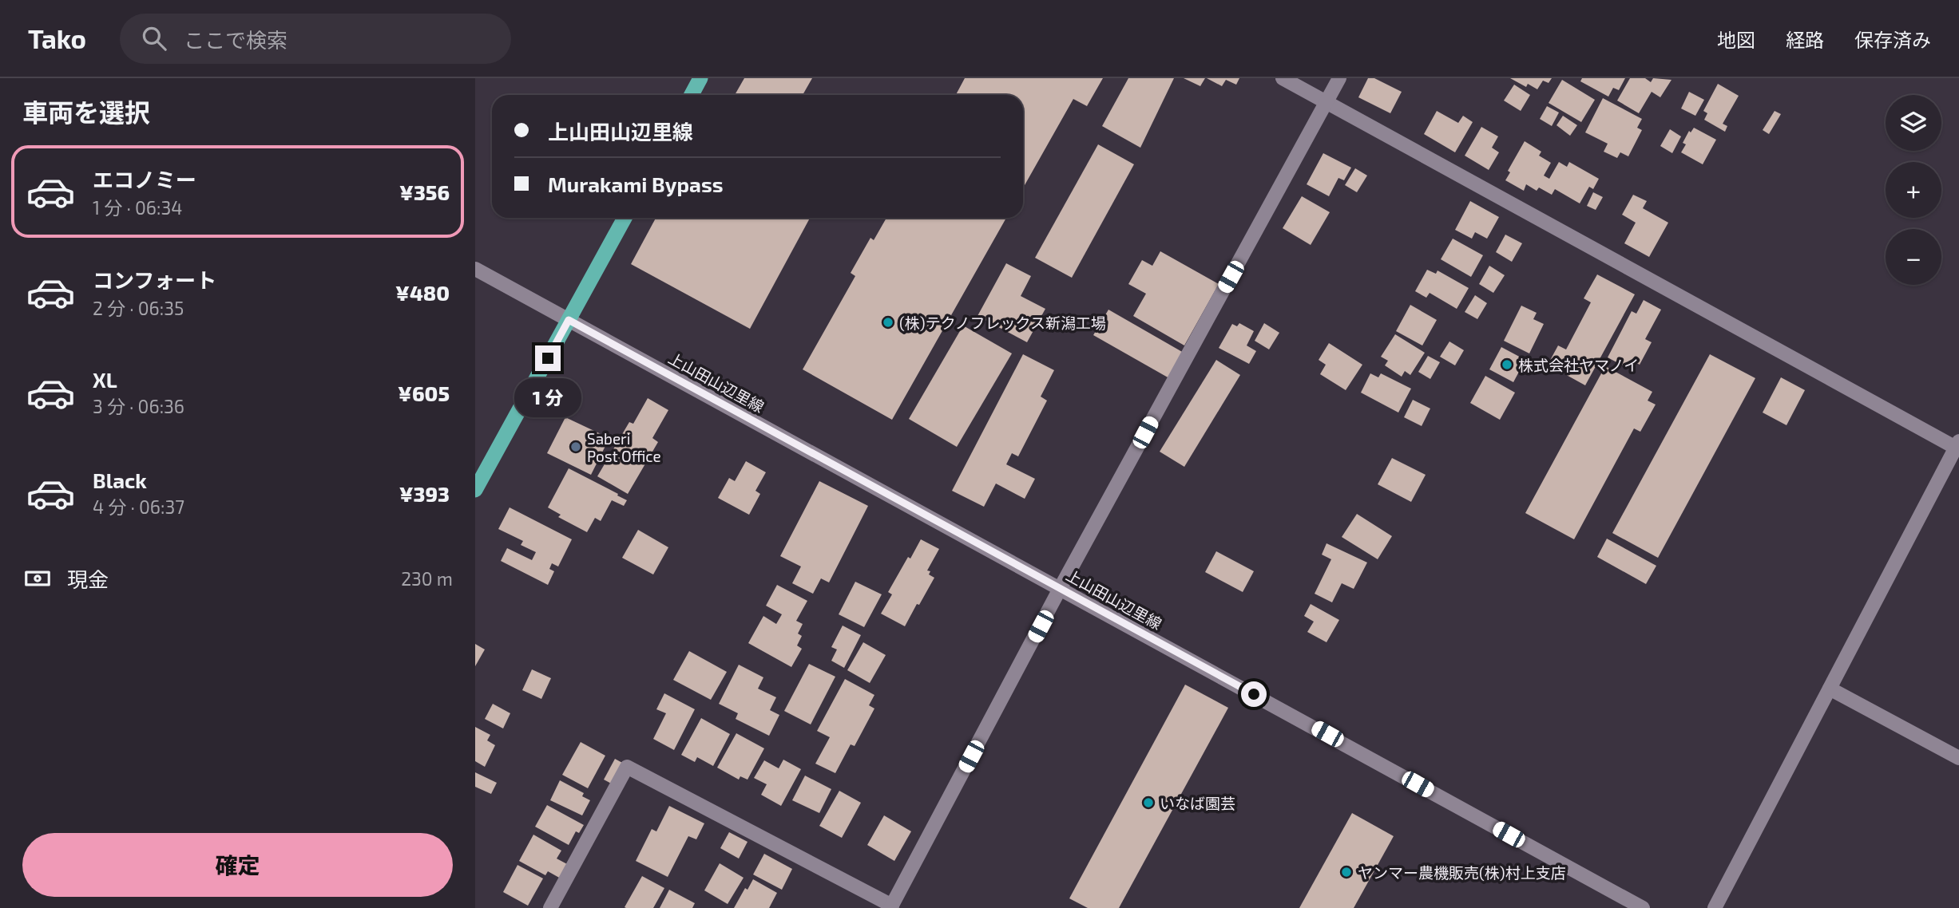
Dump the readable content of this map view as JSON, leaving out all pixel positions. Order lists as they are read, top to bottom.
{
  "streets": {
    "street": ["上山田山辺里線"]
  },
  "places": [
    "(株)テクノフレックス新潟工場",
    "株式会社ヤマノイ",
    "Saberi Post Office",
    "いなば園芸",
    "ヤンマー農機販売(株)村上支店"
  ],
  "page": {
    "header": "Tako",
    "search": "ここで検索",
    "nav": ["地図", "経路", "保存済み"],
    "heading": "車両を選択",
    "map_buttons": ["+", "−"],
    "banner": ["上山田山辺里線", "Murakami Bypass"],
    "list": [
      {
        "name": "エコノミー",
        "note": "1 分 · 06:34",
        "value": "¥356"
      },
      {
        "name": "コンフォート",
        "note": "2 分 · 06:35",
        "value": "¥480"
      },
      {
        "name": "XL",
        "note": "3 分 · 06:36",
        "value": "¥605"
      },
      {
        "name": "Black",
        "note": "4 分 · 06:37",
        "value": "¥393"
      }
    ],
    "bubble": "1 分",
    "pay": ["現金", "230 m"],
    "buttons": "確定"
  }
}
